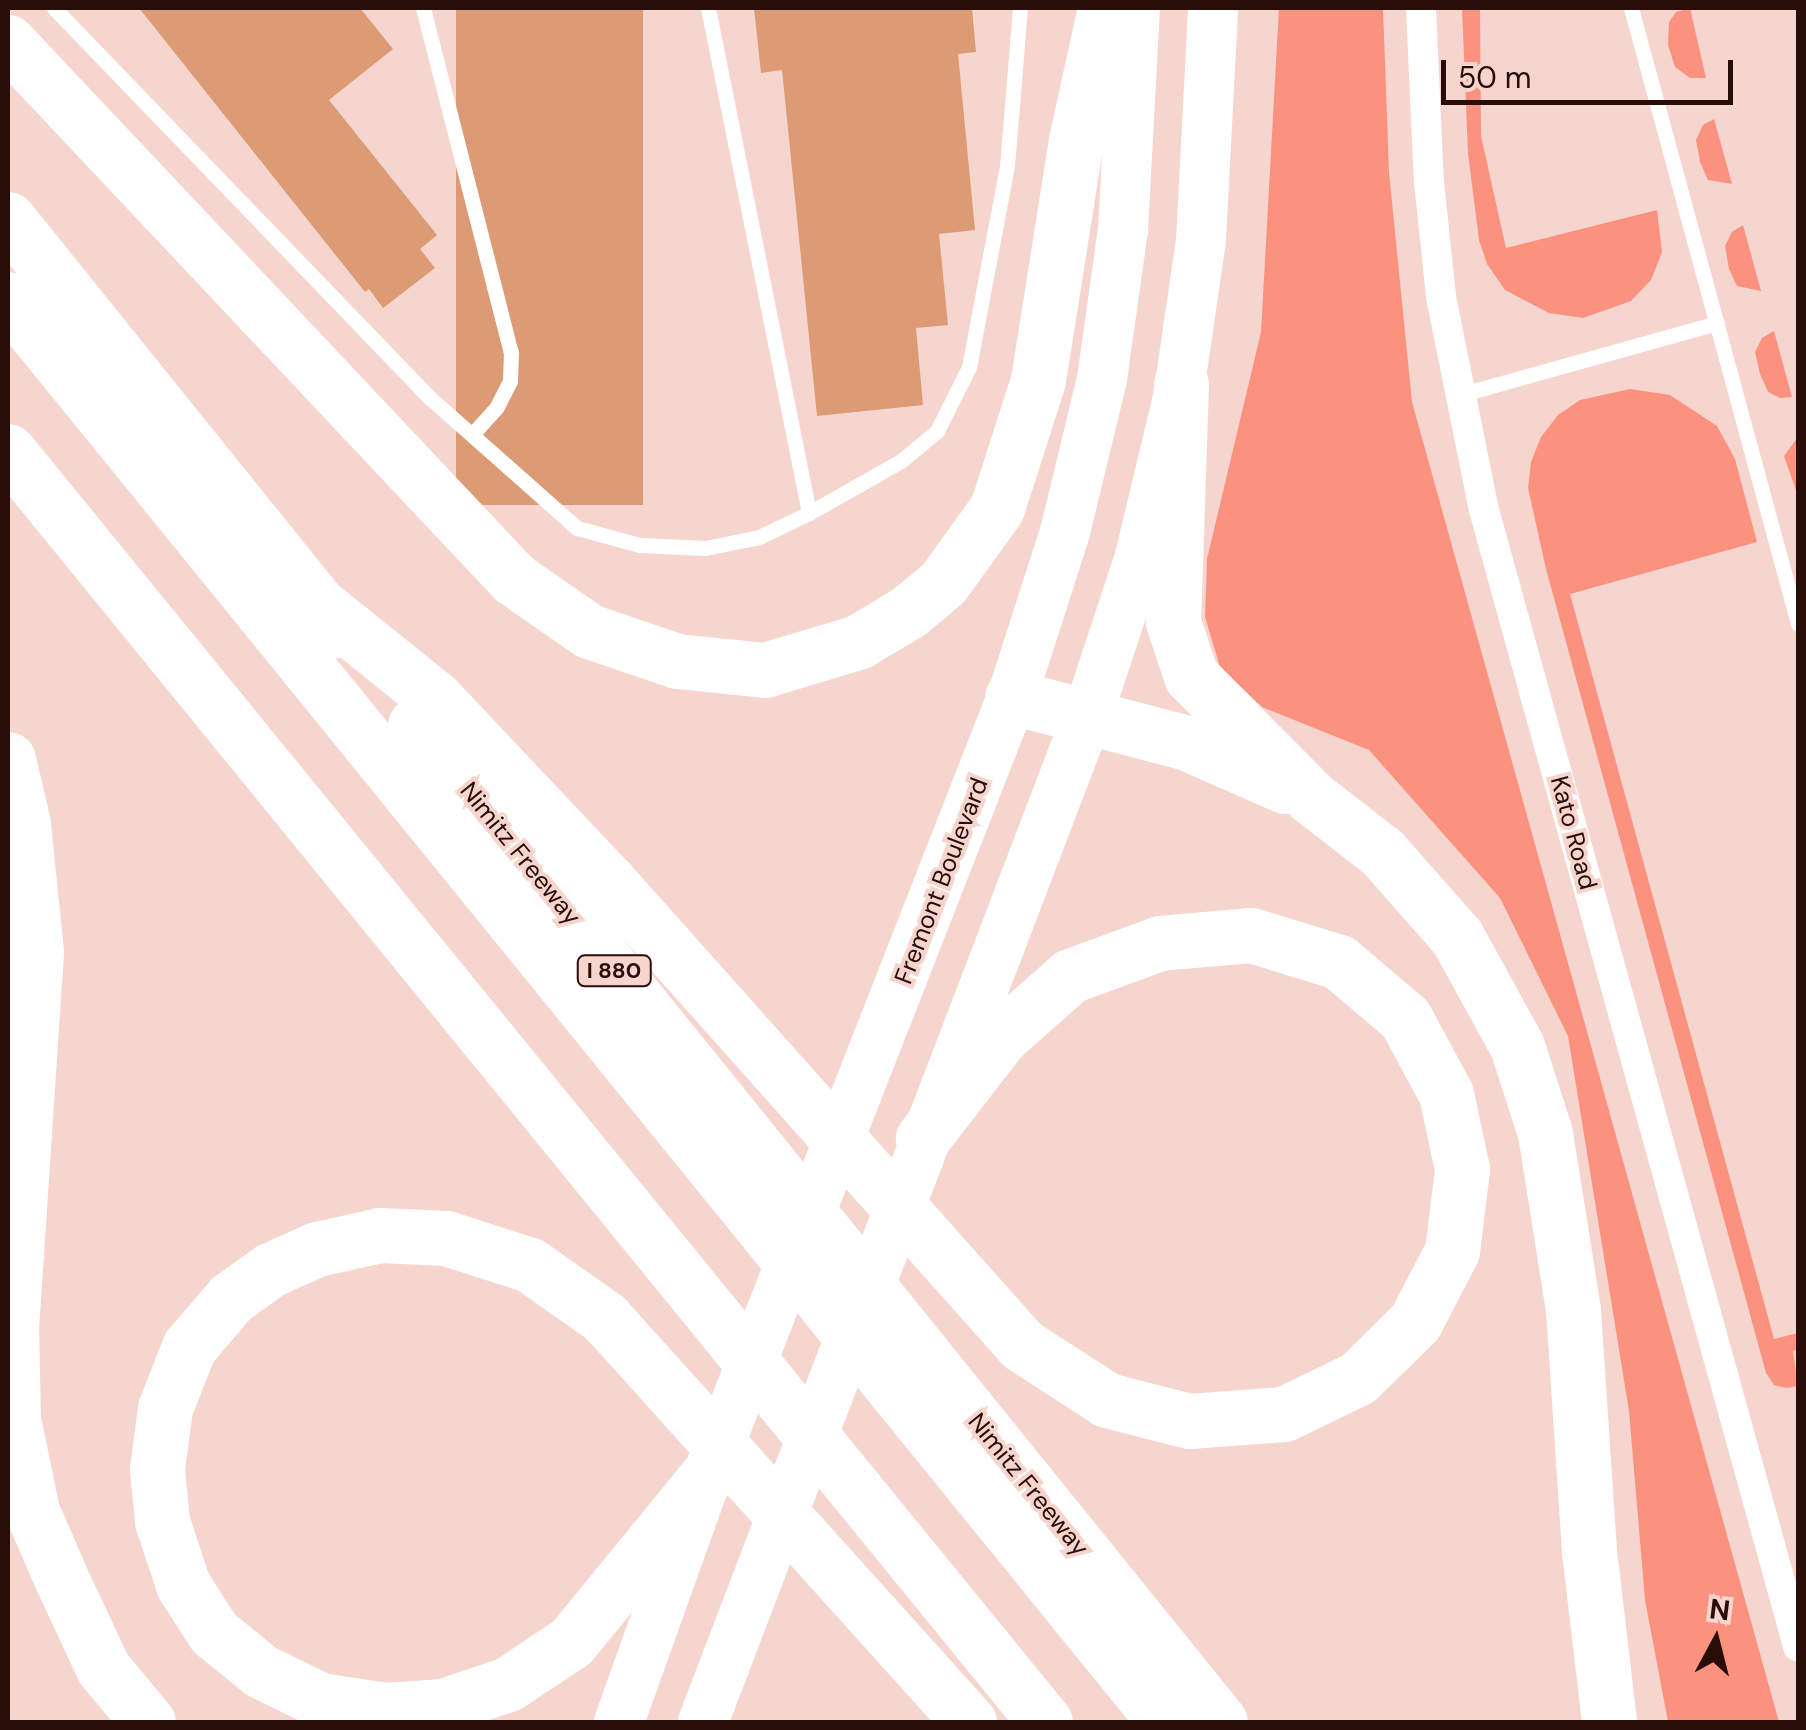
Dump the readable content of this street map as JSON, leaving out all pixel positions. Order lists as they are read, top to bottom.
{
  "streets": {
    "highway": ["Nimitz Freeway", "I 880"],
    "main road": ["Fremont Boulevard"],
    "street": ["Kato Road"]
  },
  "scale_bar": "50 m",
  "north": "top"
}
